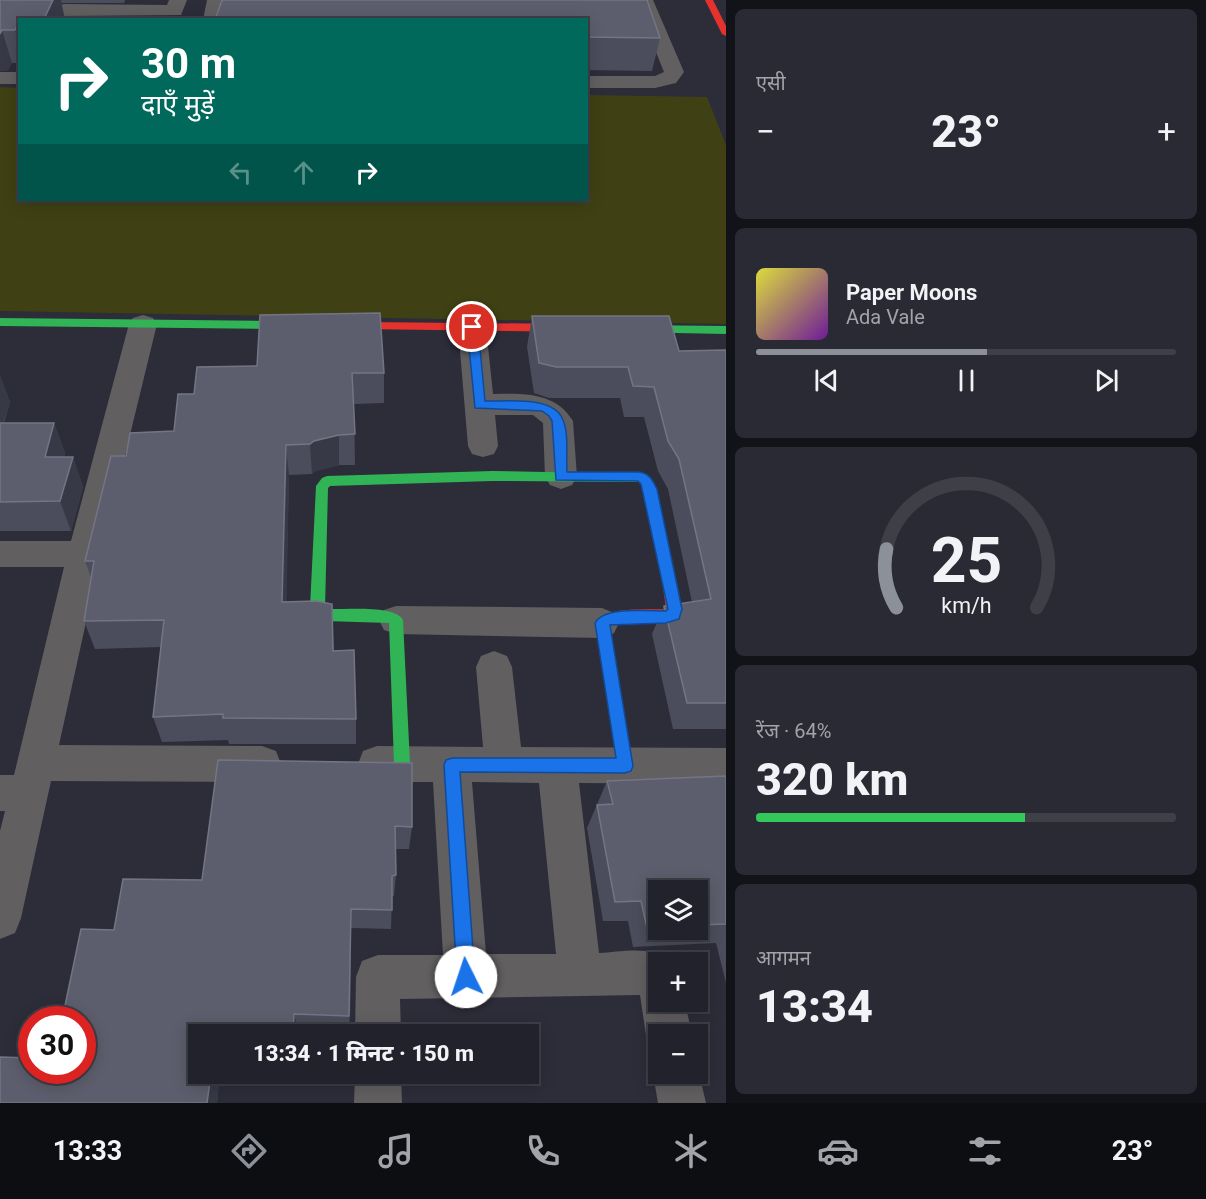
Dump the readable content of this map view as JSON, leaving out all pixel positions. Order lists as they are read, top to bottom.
{
  "page": {
    "tile": [
      "एसी",
      ["रेंज · 64%", "320 km"],
      ["आगमन", "13:34"]
    ],
    "turn": ["30 m", "दाएँ मुड़ें"],
    "heat": ["−", "23°", "+"],
    "song": ["Paper Moons", "Ada Vale"],
    "map_buttons": ["+", "−"],
    "limit": "30",
    "trip": "13:34 · 1 मिनट · 150 m",
    "tabs": ["13:33", "23°"],
    "gauge": ["25", "km/h"]
  }
}
